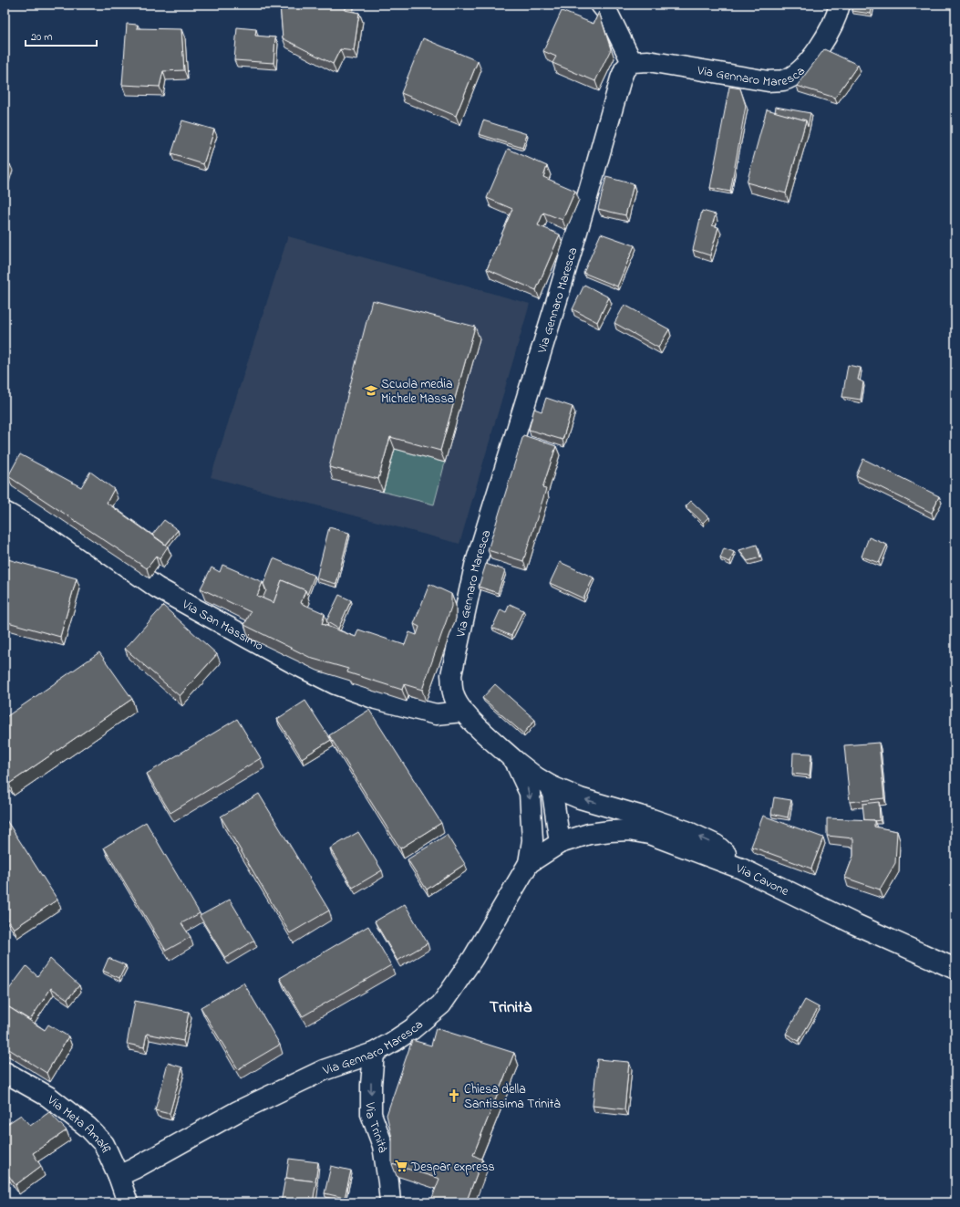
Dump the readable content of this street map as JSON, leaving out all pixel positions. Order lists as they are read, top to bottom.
{
  "streets": {
    "main road": [
      "Via Gennaro Maresca",
      "Via San Massimo",
      "Via Cavone",
      "Via Meta Amalfi",
      "Via Trinità"
    ]
  },
  "crossings": [
    ["Via Gennaro Maresca", "Via San Massimo"],
    ["Via Gennaro Maresca", "Via Cavone"],
    ["Via Gennaro Maresca", "Via Meta Amalfi"],
    ["Via Gennaro Maresca", "Via Trinità"]
  ],
  "one_way": ["Via Trinità"],
  "districts": ["Trinità"],
  "places": {
    "school or university": ["Scuola media Michele Massa"],
    "church": ["Chiesa della Santissima Trinità"],
    "supermarket": ["Despar express"]
  },
  "scale_bar": "20 m"
}
